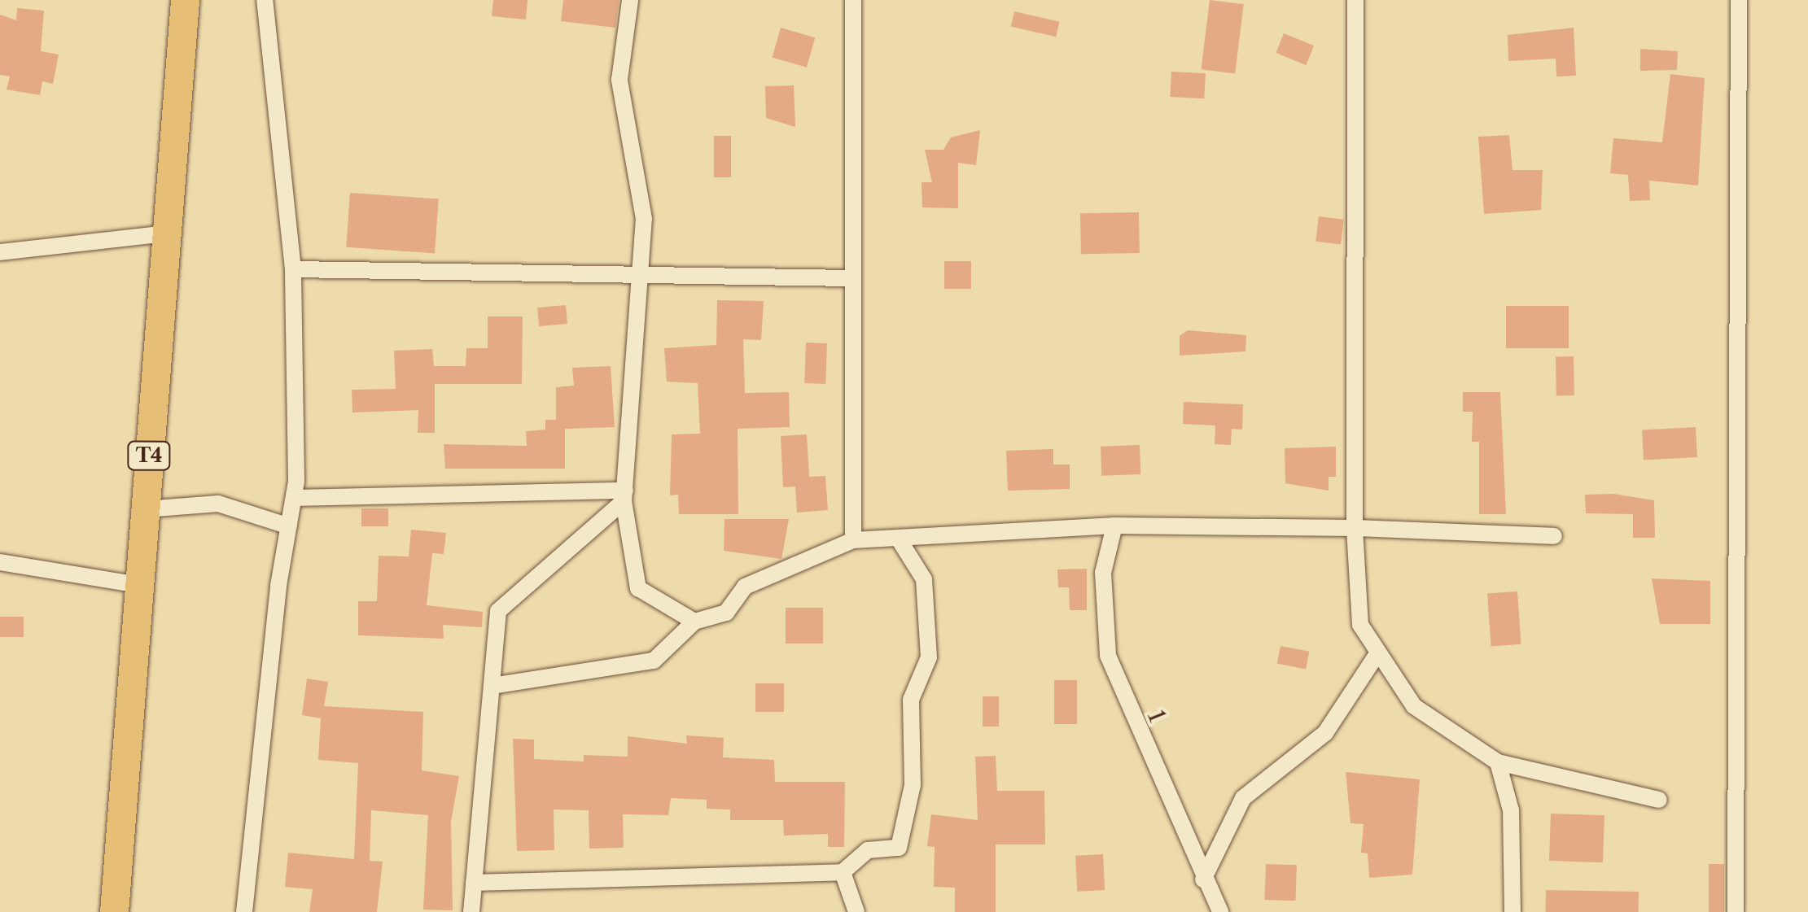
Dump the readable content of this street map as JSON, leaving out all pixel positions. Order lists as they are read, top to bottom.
{
  "streets": {
    "highway": ["T4"],
    "street": ["1"]
  }
}
